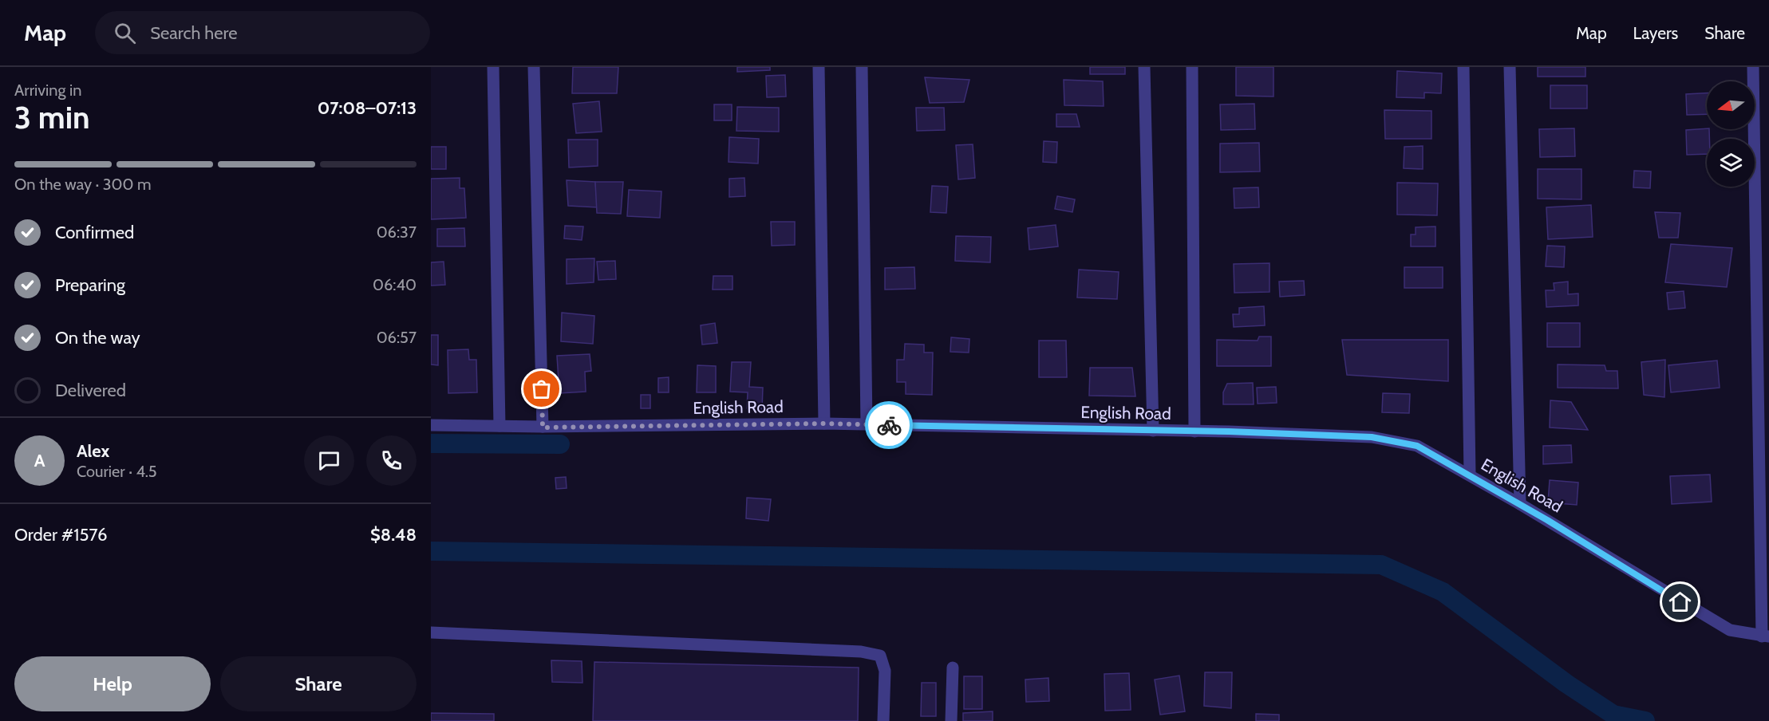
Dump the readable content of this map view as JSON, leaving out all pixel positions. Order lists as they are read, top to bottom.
{
  "streets": {
    "street": ["English Road"]
  },
  "north": "left",
  "page": {
    "header": "Map",
    "search": "Search here",
    "nav": ["Map", "Layers", "Share"],
    "heading": ["3 min", "Arriving in", "07:08–07:13"],
    "panel": [
      "Alex",
      "Courier · 4.5",
      "Order #1576",
      "$8.48"
    ],
    "bar": "On the way · 300 m",
    "list": [
      ["Confirmed", "06:37"],
      ["Preparing", "06:40"],
      ["On the way", "06:57"],
      "Delivered"
    ],
    "round": "A",
    "buttons": ["Help", "Share"]
  }
}
